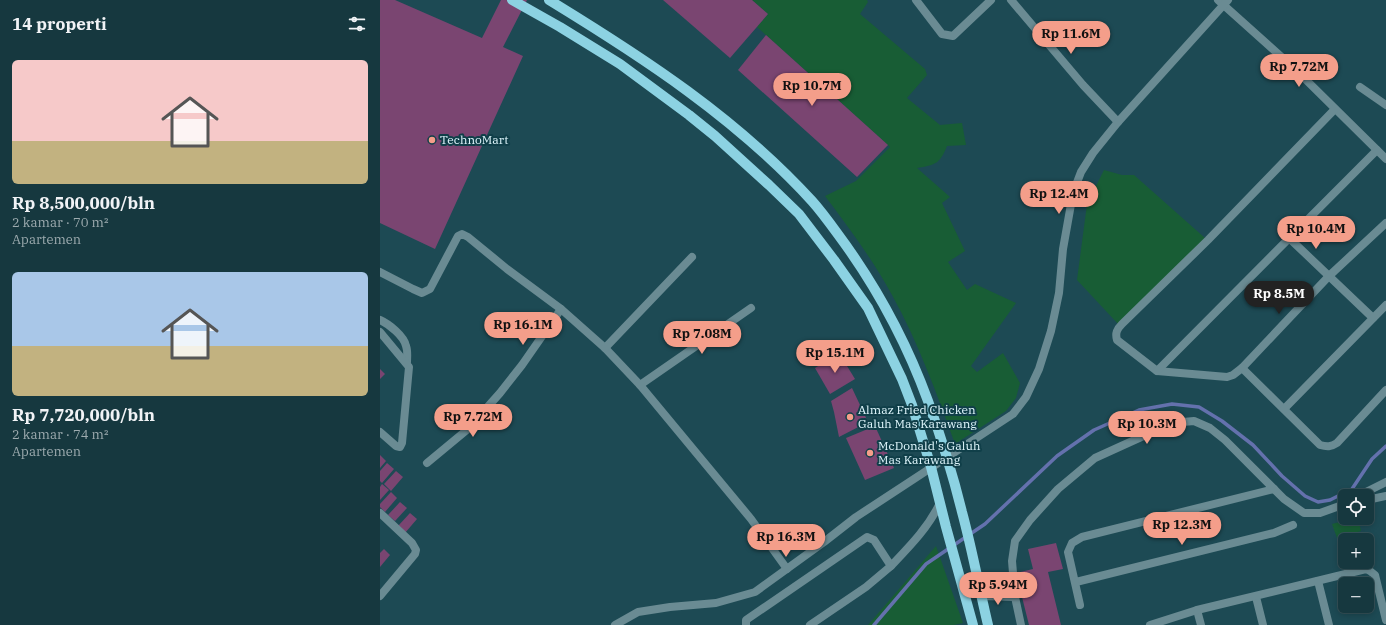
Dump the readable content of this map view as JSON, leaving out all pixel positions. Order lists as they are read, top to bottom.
{
  "places": ["TechnoMart", "Almaz Fried Chicken Galuh Mas Karawang", "McDonald's Galuh Mas Karawang"],
  "page": {
    "heading": "14 properti",
    "price": [
      "Rp 11.6M",
      "Rp 7.72M",
      "Rp 10.7M",
      "Rp 12.4M",
      "Rp 10.4M",
      "Rp 8.5M",
      "Rp 16.1M",
      "Rp 7.08M",
      "Rp 15.1M",
      "Rp 7.72M",
      "Rp 10.3M",
      "Rp 12.3M",
      "Rp 16.3M",
      "Rp 5.94M"
    ],
    "list": [
      {
        "name": "Rp 8,500,000/bln",
        "note": "2 kamar · 70 m² · Apartemen"
      },
      {
        "name": "Rp 7,720,000/bln",
        "note": "2 kamar · 74 m² · Apartemen"
      }
    ],
    "map_buttons": ["+", "−"]
  }
}
